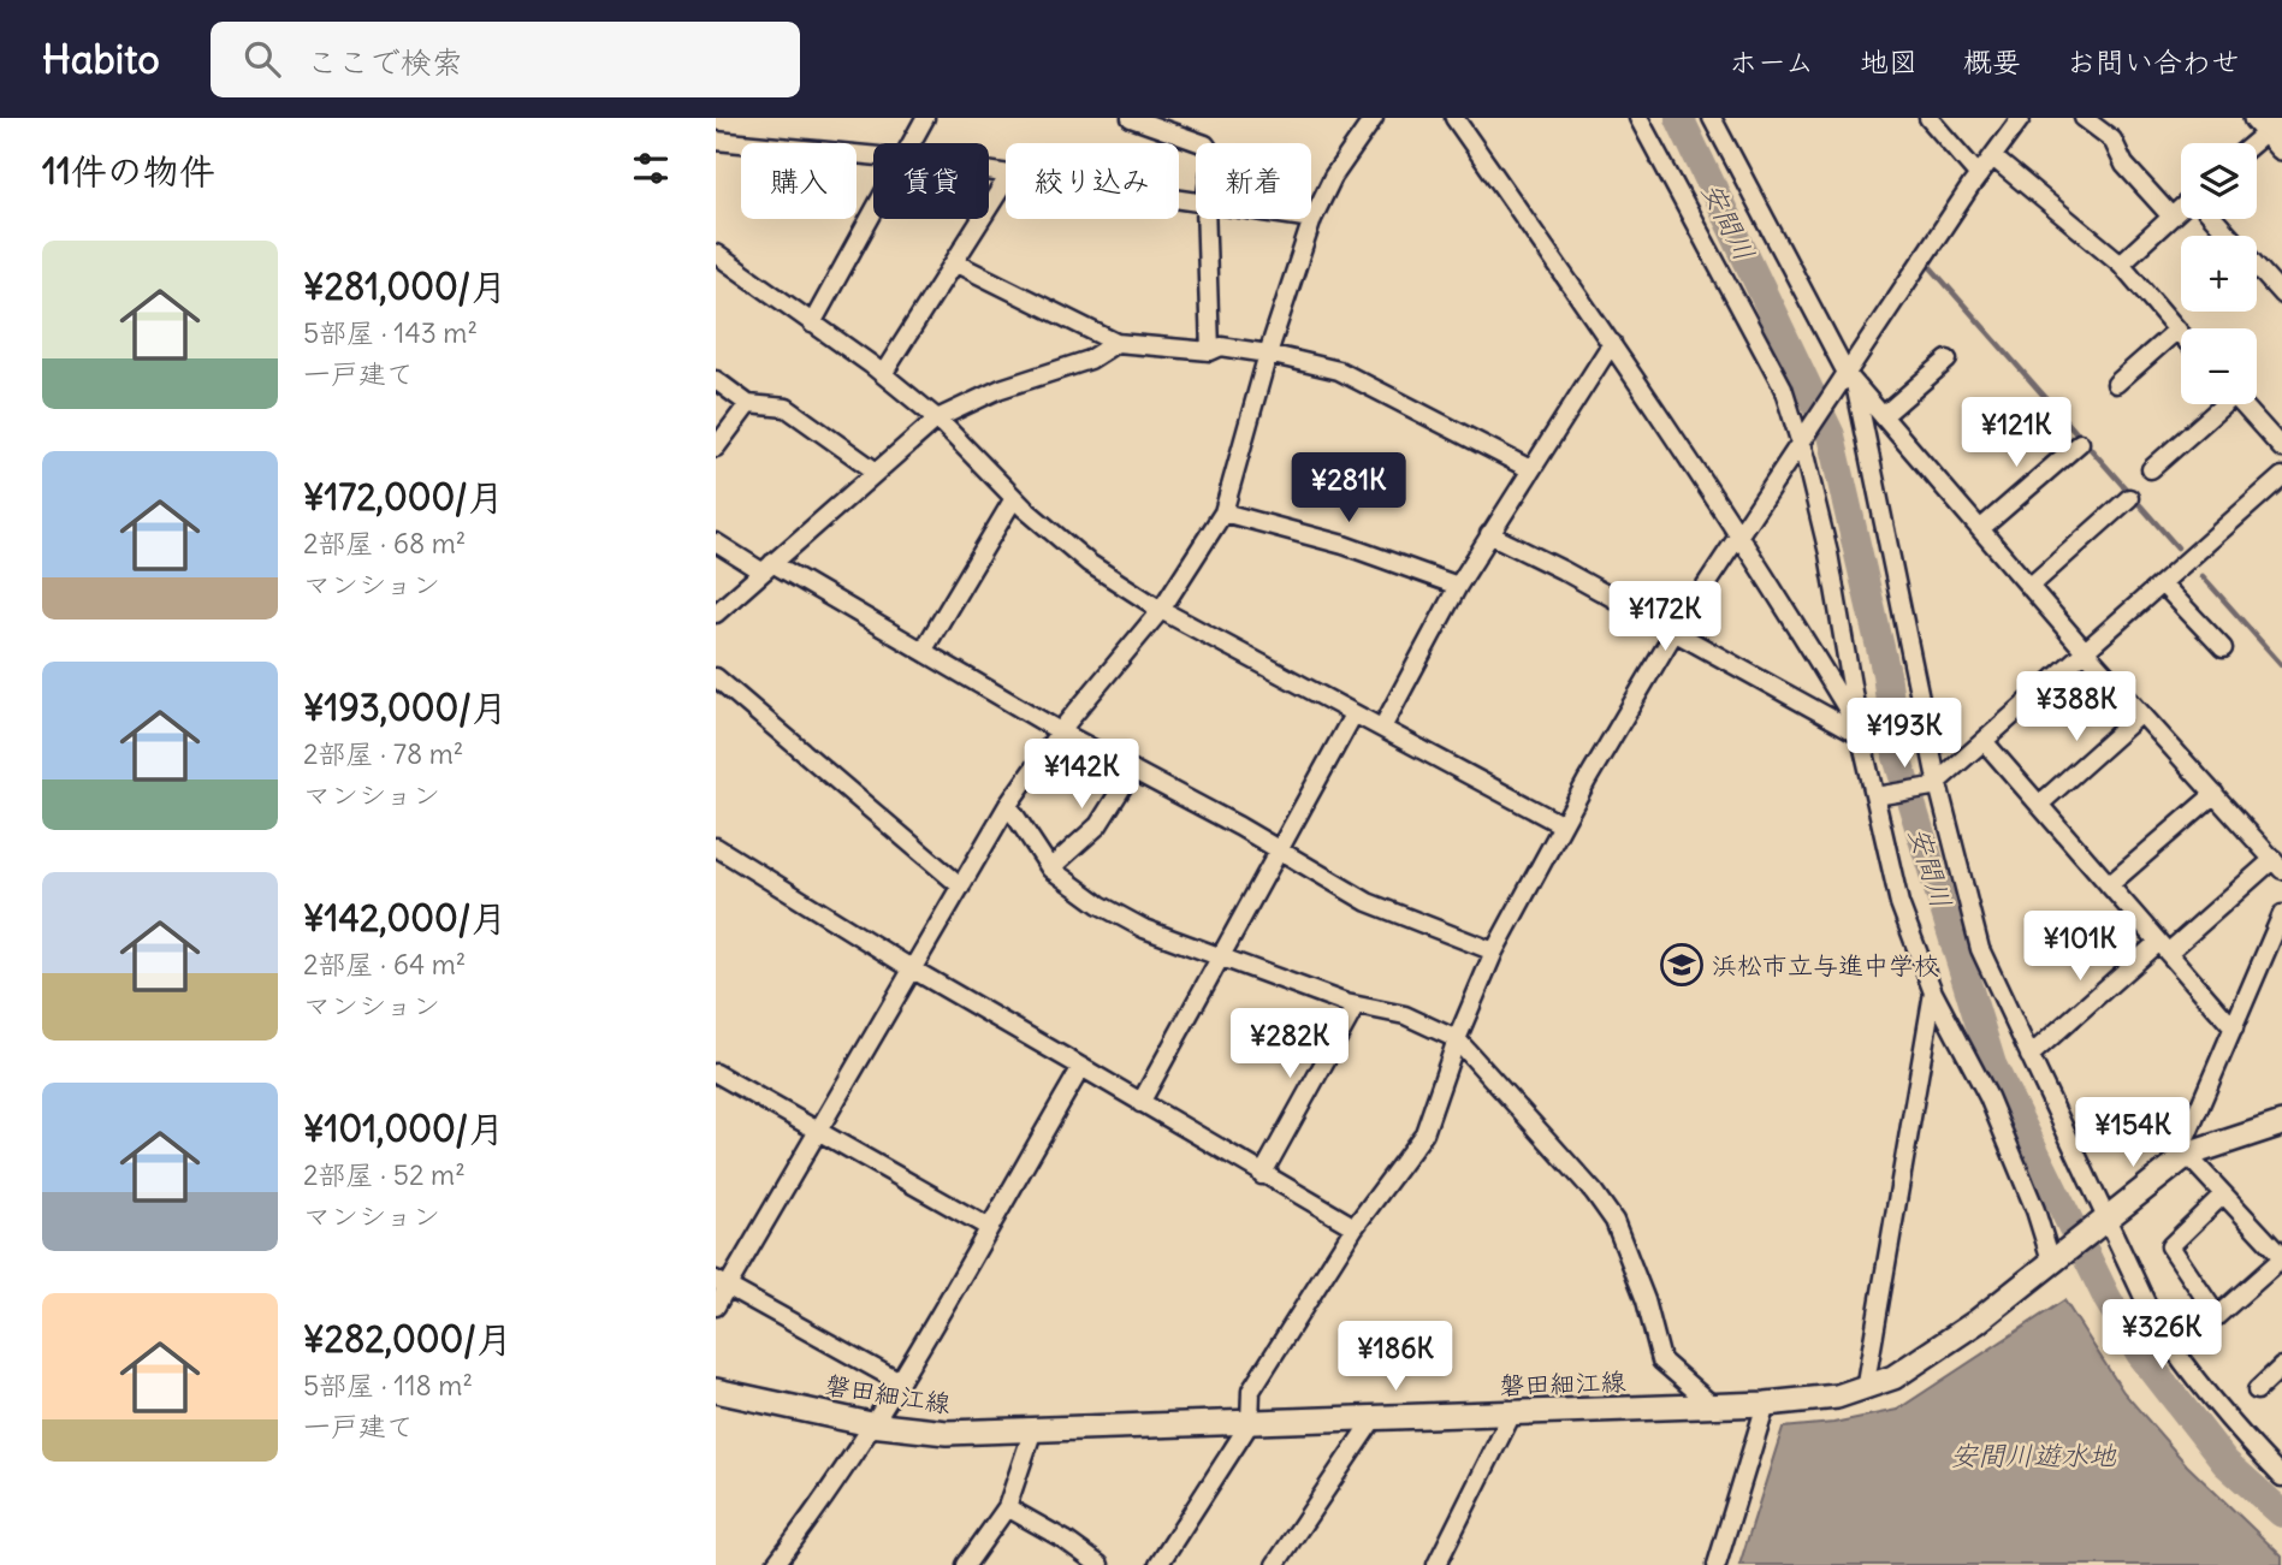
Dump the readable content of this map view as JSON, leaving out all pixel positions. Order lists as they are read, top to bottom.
{
  "streets": {
    "main road": ["磐田細江線"]
  },
  "water": ["安間川", "安間川遊水地"],
  "places": {
    "school or university": ["浜松市立与進中学校"]
  },
  "page": {
    "header": "Habito",
    "search": "ここで検索",
    "nav": [
      "ホーム",
      "地図",
      "概要",
      "お問い合わせ"
    ],
    "heading": "11件の物件",
    "map_buttons": ["+", "−"],
    "chip": [
      "購入",
      "賃貸",
      "絞り込み",
      "新着"
    ],
    "list": [
      {
        "name": "¥281,000/月",
        "note": "5部屋 · 143 m² · 一戸建て"
      },
      {
        "name": "¥172,000/月",
        "note": "2部屋 · 68 m² · マンション"
      },
      {
        "name": "¥193,000/月",
        "note": "2部屋 · 78 m² · マンション"
      },
      {
        "name": "¥142,000/月",
        "note": "2部屋 · 64 m² · マンション"
      },
      {
        "name": "¥101,000/月",
        "note": "2部屋 · 52 m² · マンション"
      },
      {
        "name": "¥282,000/月",
        "note": "5部屋 · 118 m² · 一戸建て"
      }
    ],
    "price": [
      "¥121K",
      "¥281K",
      "¥172K",
      "¥388K",
      "¥193K",
      "¥142K",
      "¥101K",
      "¥282K",
      "¥154K",
      "¥326K",
      "¥186K"
    ]
  }
}
